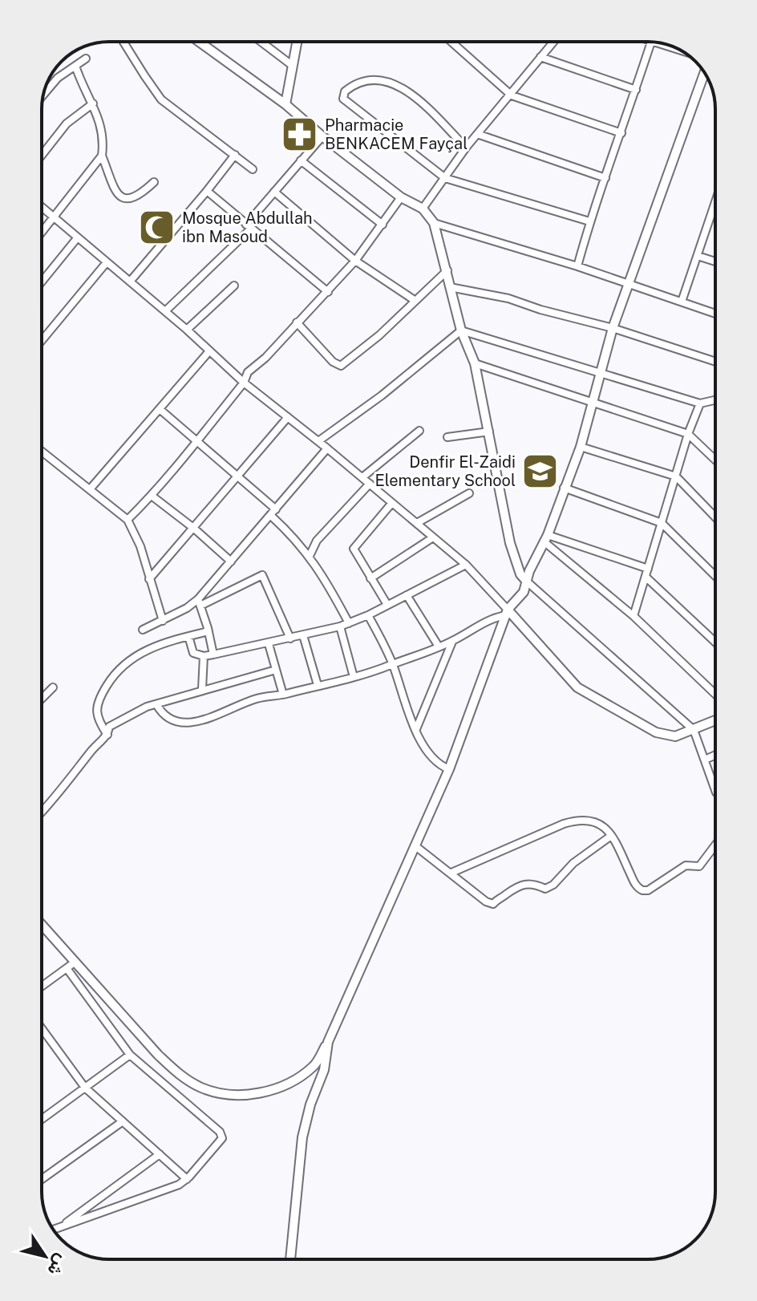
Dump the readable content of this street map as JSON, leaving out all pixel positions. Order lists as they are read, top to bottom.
{
  "places": {
    "pharmacy": ["Pharmacie BENKACEM Fayçal"],
    "mosque": ["Mosque Abdullah ibn Masoud"],
    "school or university": ["Denfir El-Zaidi Elementary School"]
  },
  "north": "bottom right"
}
